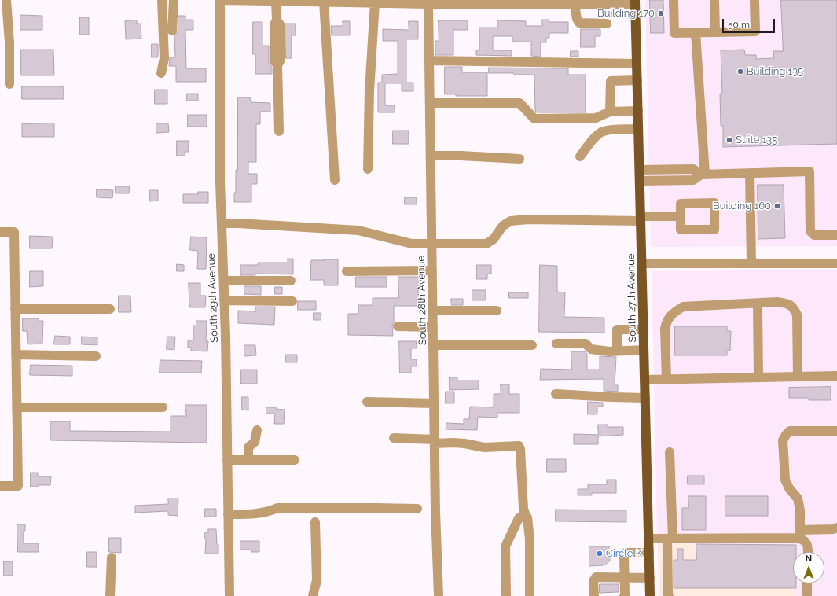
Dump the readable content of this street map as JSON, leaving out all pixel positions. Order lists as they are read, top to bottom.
{
  "streets": {
    "main road": ["South 27th Avenue"],
    "street": ["South 29th Avenue", "South 28th Avenue"]
  },
  "places": [
    "Building 170",
    "Building 135",
    "Suite 135",
    "Building 160",
    "Circle K"
  ],
  "scale_bar": "50 m",
  "north": "top"
}
